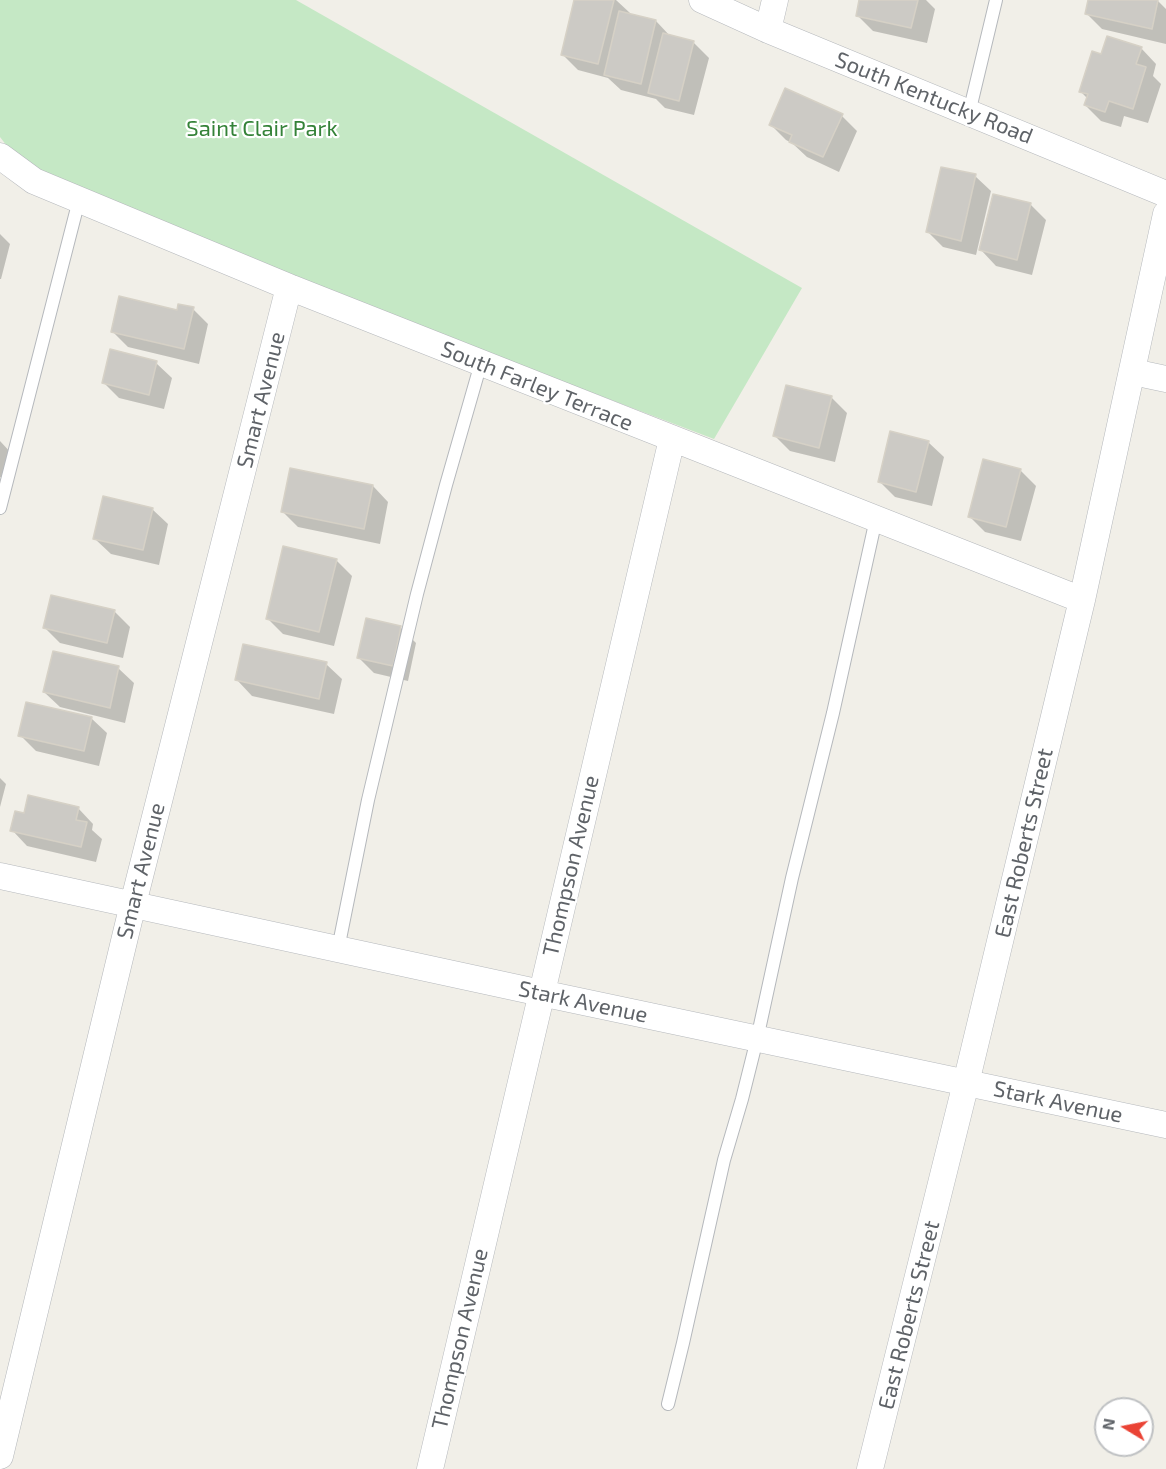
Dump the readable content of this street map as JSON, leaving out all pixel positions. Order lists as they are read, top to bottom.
{
  "streets": {
    "street": [
      "South Kentucky Road",
      "South Farley Terrace",
      "Smart Avenue",
      "East Roberts Street",
      "Thompson Avenue",
      "Stark Avenue"
    ]
  },
  "crossings": [
    ["South Farley Terrace", "Smart Avenue"],
    ["South Farley Terrace", "East Roberts Street"],
    ["South Farley Terrace", "Thompson Avenue"],
    ["Smart Avenue", "Stark Avenue"],
    ["East Roberts Street", "Stark Avenue"],
    ["Thompson Avenue", "Stark Avenue"]
  ],
  "parks": ["Saint Clair Park"],
  "north": "left"
}
